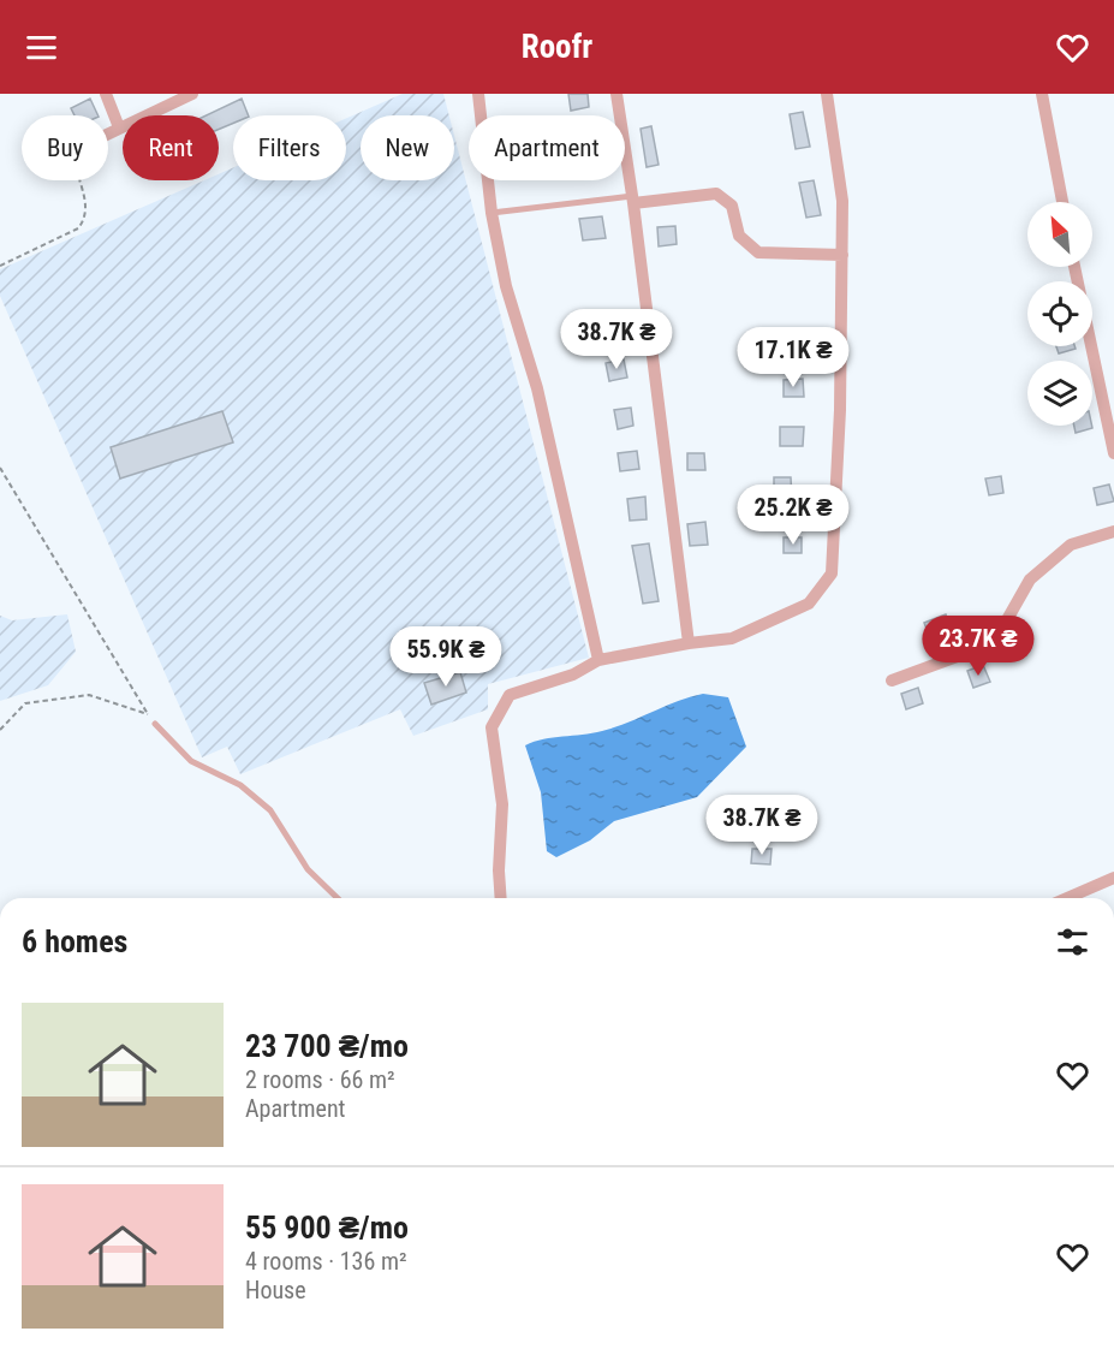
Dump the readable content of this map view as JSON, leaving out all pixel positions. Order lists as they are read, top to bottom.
{
  "north": "top left",
  "page": {
    "header": "Roofr",
    "chip": [
      "Buy",
      "Rent",
      "Filters",
      "New",
      "Apartment"
    ],
    "price": [
      "38.7K ₴",
      "17.1K ₴",
      "25.2K ₴",
      "23.7K ₴",
      "55.9K ₴",
      "38.7K ₴"
    ],
    "heading": "6 homes",
    "list": [
      {
        "name": "23 700 ₴/mo",
        "note": "2 rooms · 66 m² · Apartment"
      },
      {
        "name": "55 900 ₴/mo",
        "note": "4 rooms · 136 m² · House"
      }
    ]
  }
}
